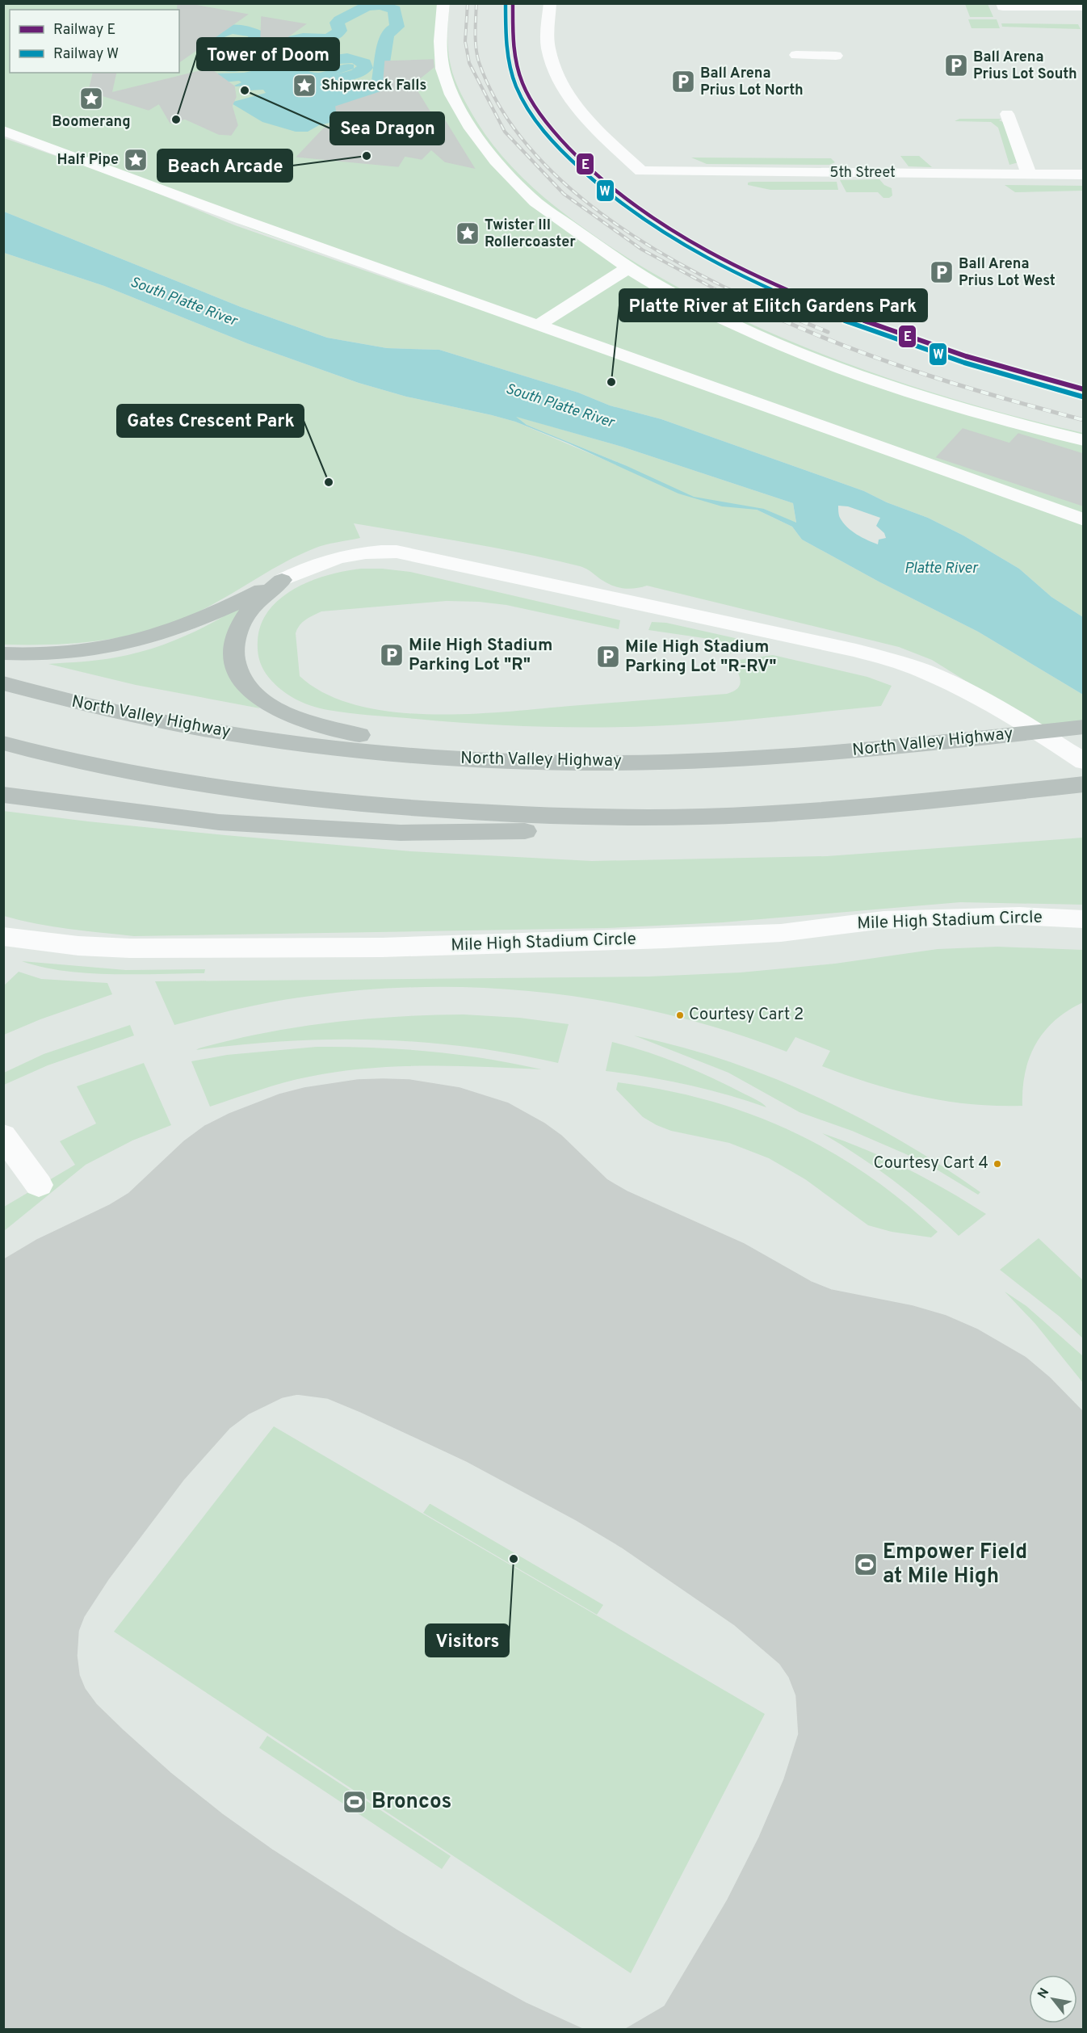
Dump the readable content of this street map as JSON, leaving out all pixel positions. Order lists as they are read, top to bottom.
{
  "streets": {
    "highway": ["North Valley Highway"],
    "street": ["5th Street", "Mile High Stadium Circle"]
  },
  "water": ["South Platte River", "Platte River"],
  "places": {
    "parking": [
      "Ball Arena Prius Lot South",
      "Ball Arena Prius Lot North",
      "Ball Arena Prius Lot West",
      "Mile High Stadium Parking Lot \"R\"",
      "Mile High Stadium Parking Lot \"R-RV\""
    ],
    "place": [
      "Shipwreck Falls",
      "Boomerang",
      "Half Pipe",
      "Twister III Rollercoaster"
    ],
    "other": [
      "Sea Dragon",
      "Tower of Doom",
      "Beach Arcade",
      "Platte River at Elitch Gardens Park",
      "Gates Crescent Park",
      "Courtesy Cart 2",
      "Courtesy Cart 4",
      "Visitors"
    ],
    "sports": ["Empower Field at Mile High", "Broncos"]
  },
  "lines": ["rail line E", "rail line W"],
  "legend": ["Railway E", "Railway W"],
  "north": "top left"
}
